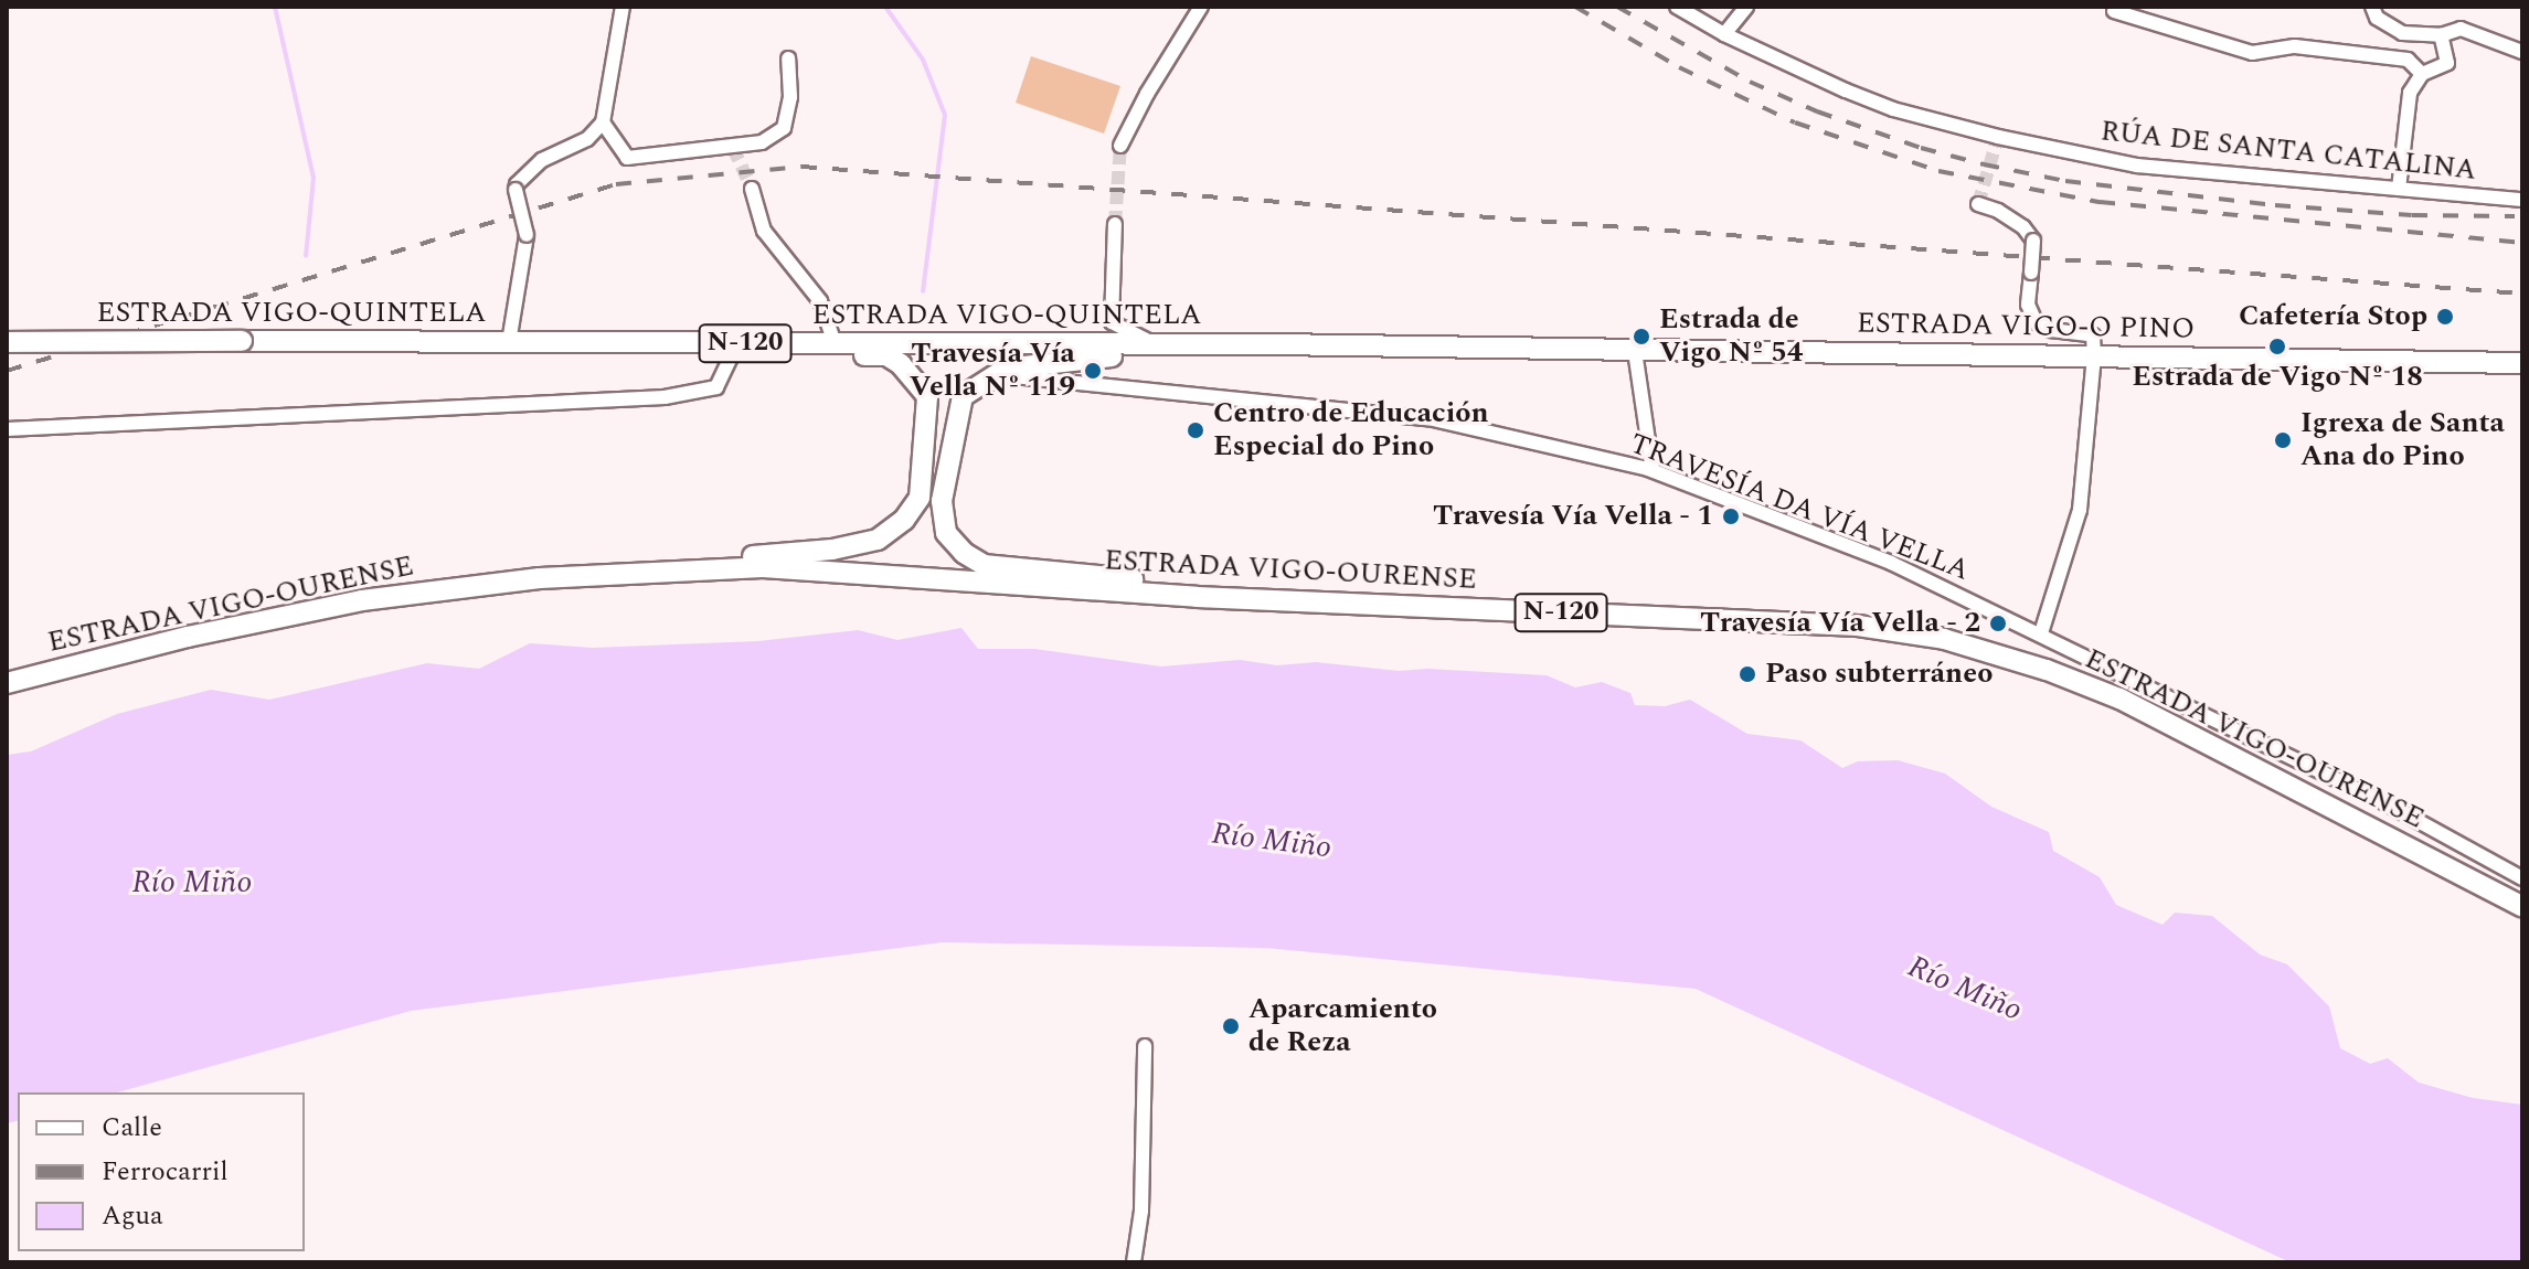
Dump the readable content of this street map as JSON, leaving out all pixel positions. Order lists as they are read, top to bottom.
{
  "streets": {
    "highway": [
      "ESTRADA VIGO-QUINTELA",
      "ESTRADA VIGO-O PINO",
      "N-120",
      "ESTRADA VIGO-OURENSE"
    ],
    "street": ["RÚA DE SANTA CATALINA", "TRAVESÍA DA VÍA VELLA"]
  },
  "crossings": [
    ["ESTRADA VIGO-QUINTELA", "ESTRADA VIGO-O PINO"]
  ],
  "water": ["Río Miño"],
  "places": [
    "Cafetería Stop",
    "Estrada de Vigo Nº 54",
    "Estrada de Vigo Nº 18",
    "Travesía Vía Vella Nº 119",
    "Centro de Educación Especial do Pino",
    "Igrexa de Santa Ana do Pino",
    "Travesía Vía Vella - 1",
    "Travesía Vía Vella - 2",
    "Paso subterráneo",
    "Aparcamiento de Reza"
  ],
  "legend": ["Calle", "Ferrocarril", "Agua"]
}
